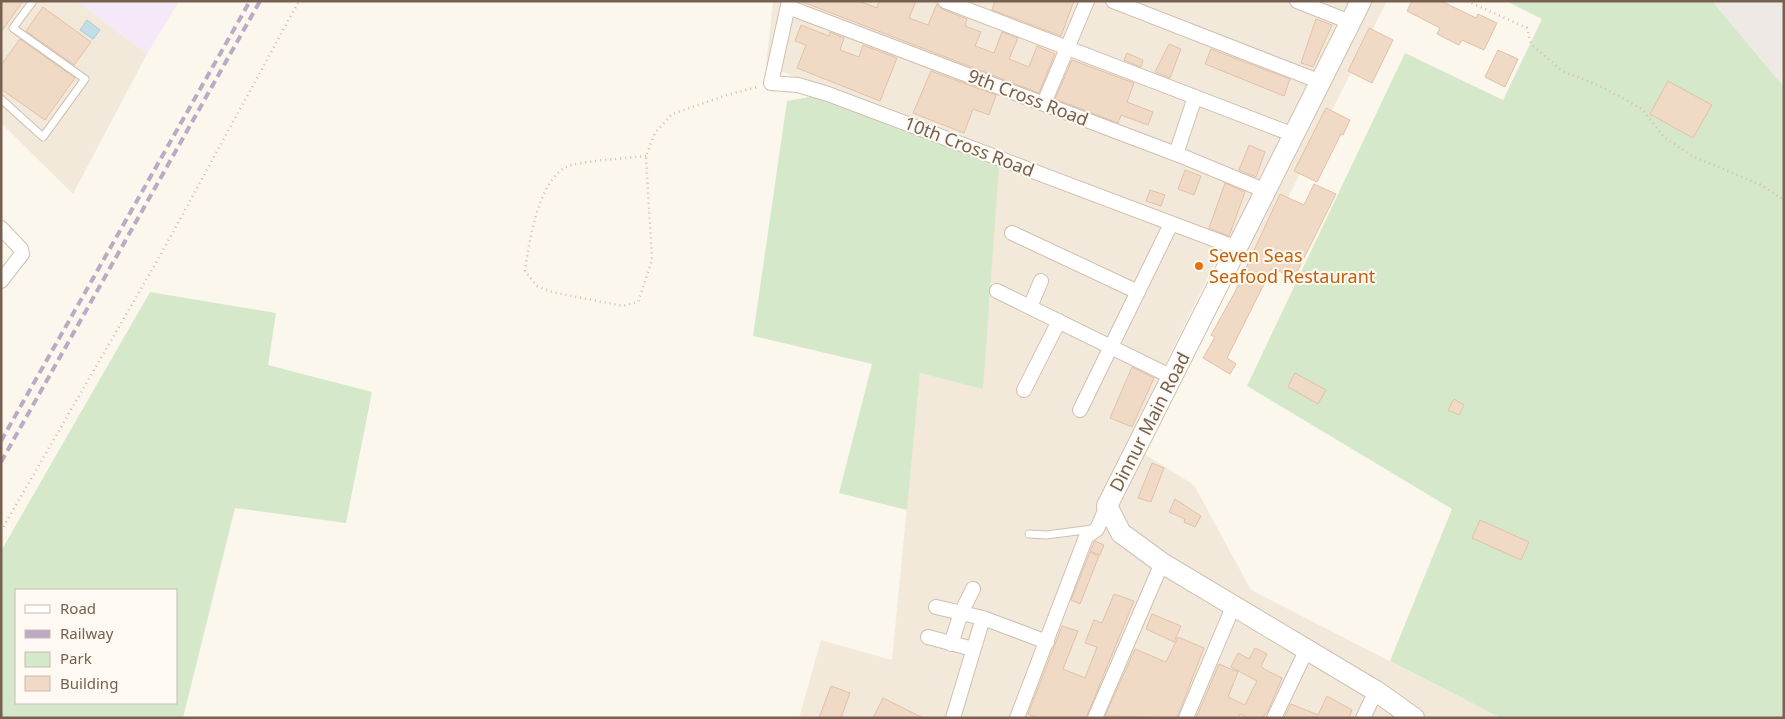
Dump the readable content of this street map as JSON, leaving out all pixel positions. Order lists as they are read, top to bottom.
{
  "streets": {
    "street": ["9th Cross Road", "10th Cross Road", "Dinnur Main Road"]
  },
  "crossings": [
    ["9th Cross Road", "Dinnur Main Road"],
    ["10th Cross Road", "Dinnur Main Road"]
  ],
  "places": ["Seven Seas Seafood Restaurant"],
  "legend": [
    "Road",
    "Railway",
    "Park",
    "Building"
  ]
}
